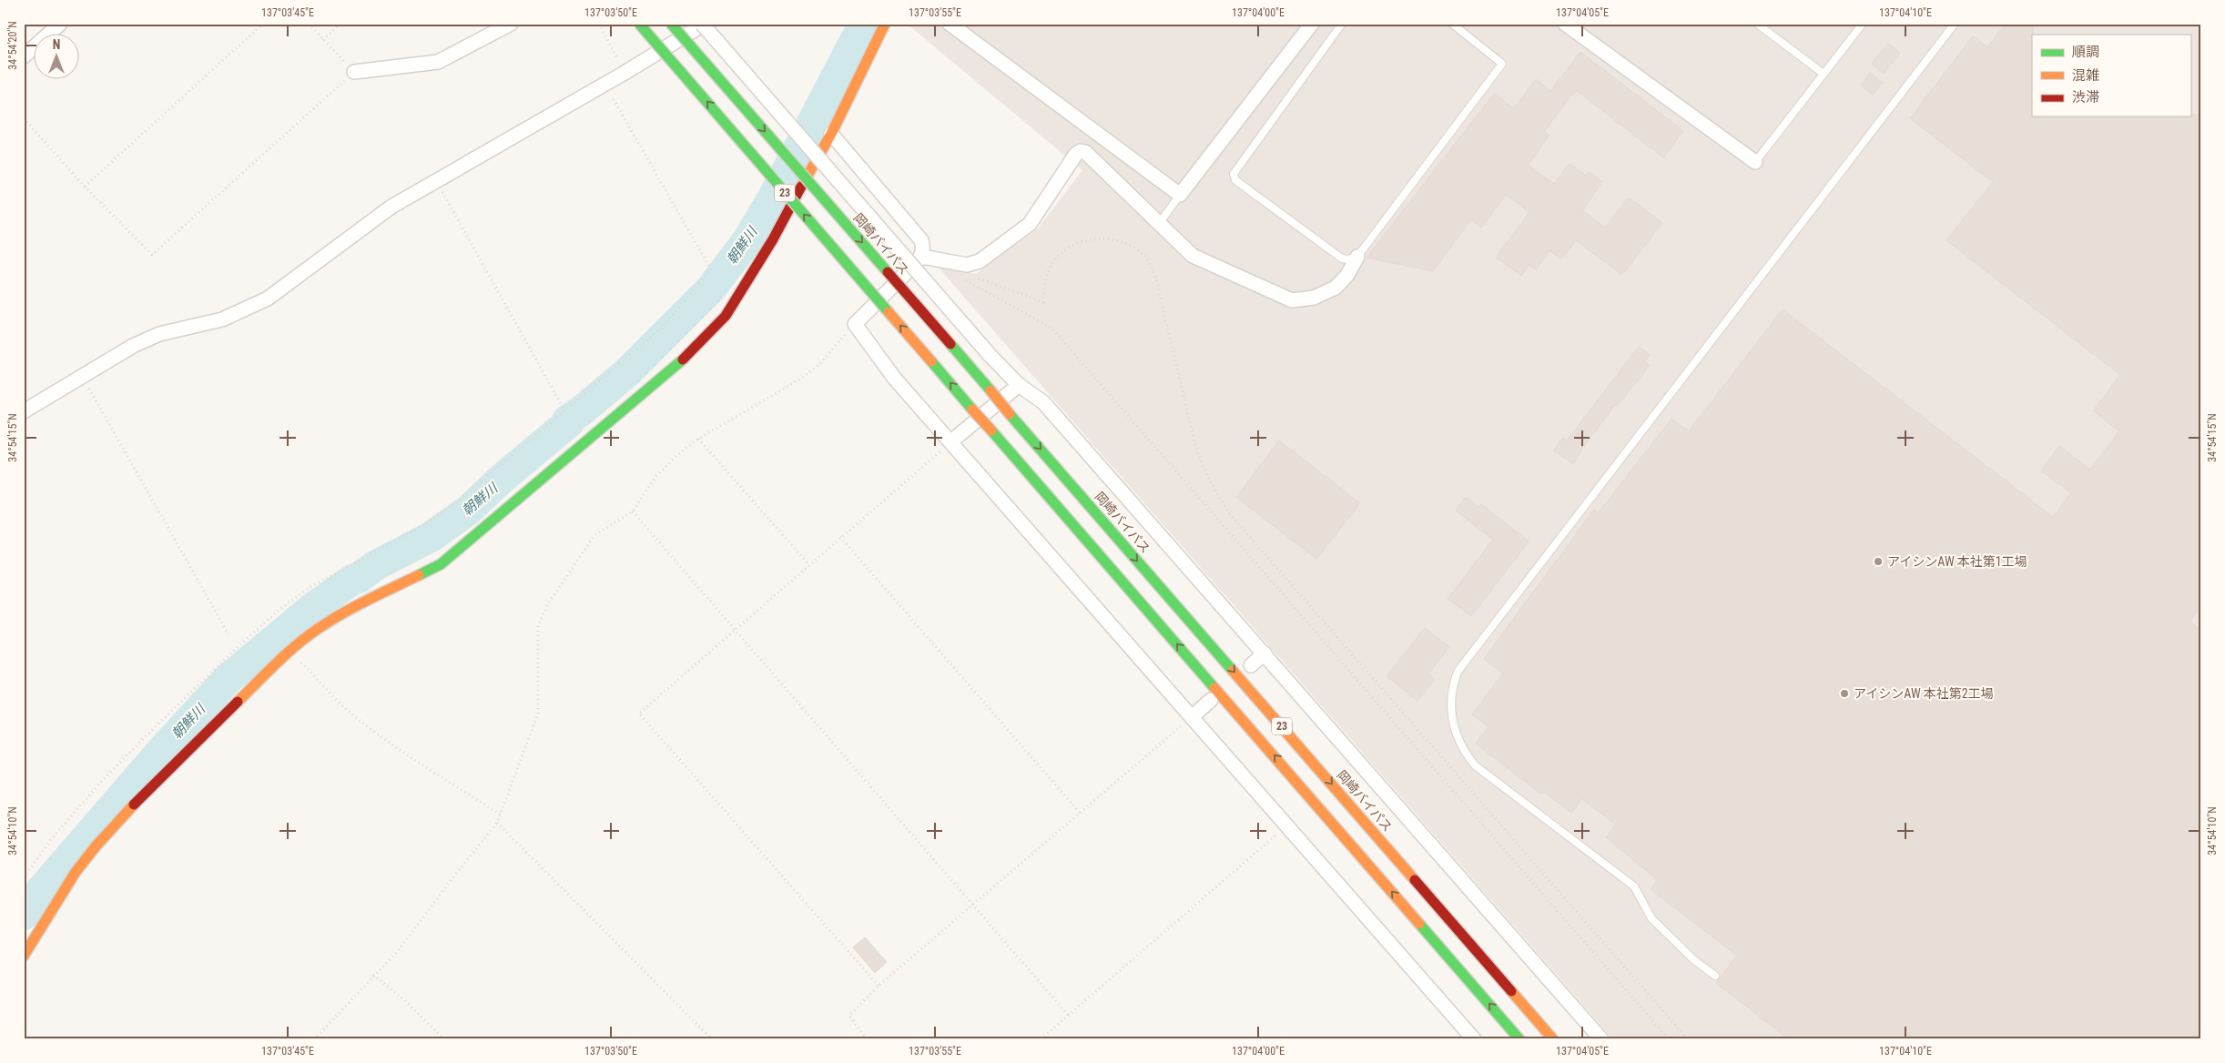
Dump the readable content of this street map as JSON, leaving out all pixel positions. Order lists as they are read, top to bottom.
{
  "streets": {
    "main road": ["23", "岡崎バイパス"]
  },
  "water": ["朝鮮川"],
  "places": ["アイシンAW 本社第1工場", "アイシンAW 本社第2工場"],
  "legend": ["順調", "混雑", "渋滞"],
  "north": "top",
  "coordinates": [
    "137°03'45\"E",
    "137°03'50\"E",
    "137°03'55\"E",
    "137°04'00\"E",
    "137°04'05\"E",
    "137°04'10\"E",
    "34°54'20\"N",
    "34°54'15\"N",
    "34°54'10\"N"
  ]
}
